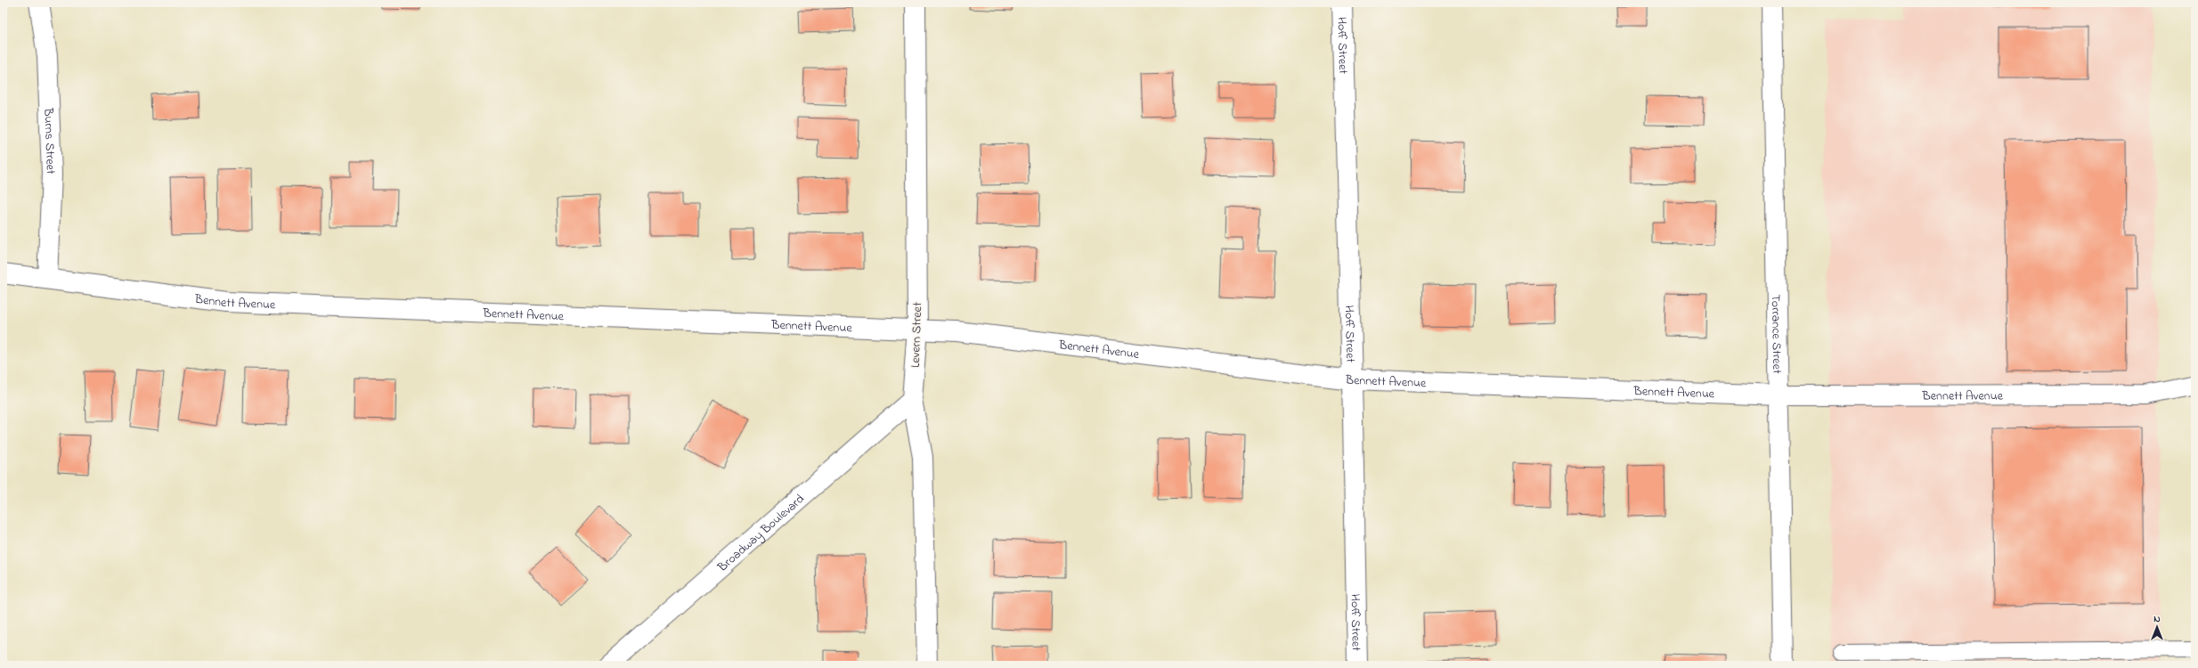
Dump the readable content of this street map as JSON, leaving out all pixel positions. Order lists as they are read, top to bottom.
{
  "streets": {
    "street": [
      "Hoff Street",
      "Burns Street",
      "Bennett Avenue",
      "Torrance Street",
      "Levern Street",
      "Broadway Boulevard"
    ]
  },
  "crossings": [
    ["Hoff Street", "Bennett Avenue"],
    ["Burns Street", "Bennett Avenue"],
    ["Bennett Avenue", "Torrance Street"],
    ["Bennett Avenue", "Levern Street"],
    ["Levern Street", "Broadway Boulevard"]
  ],
  "north": "top"
}
